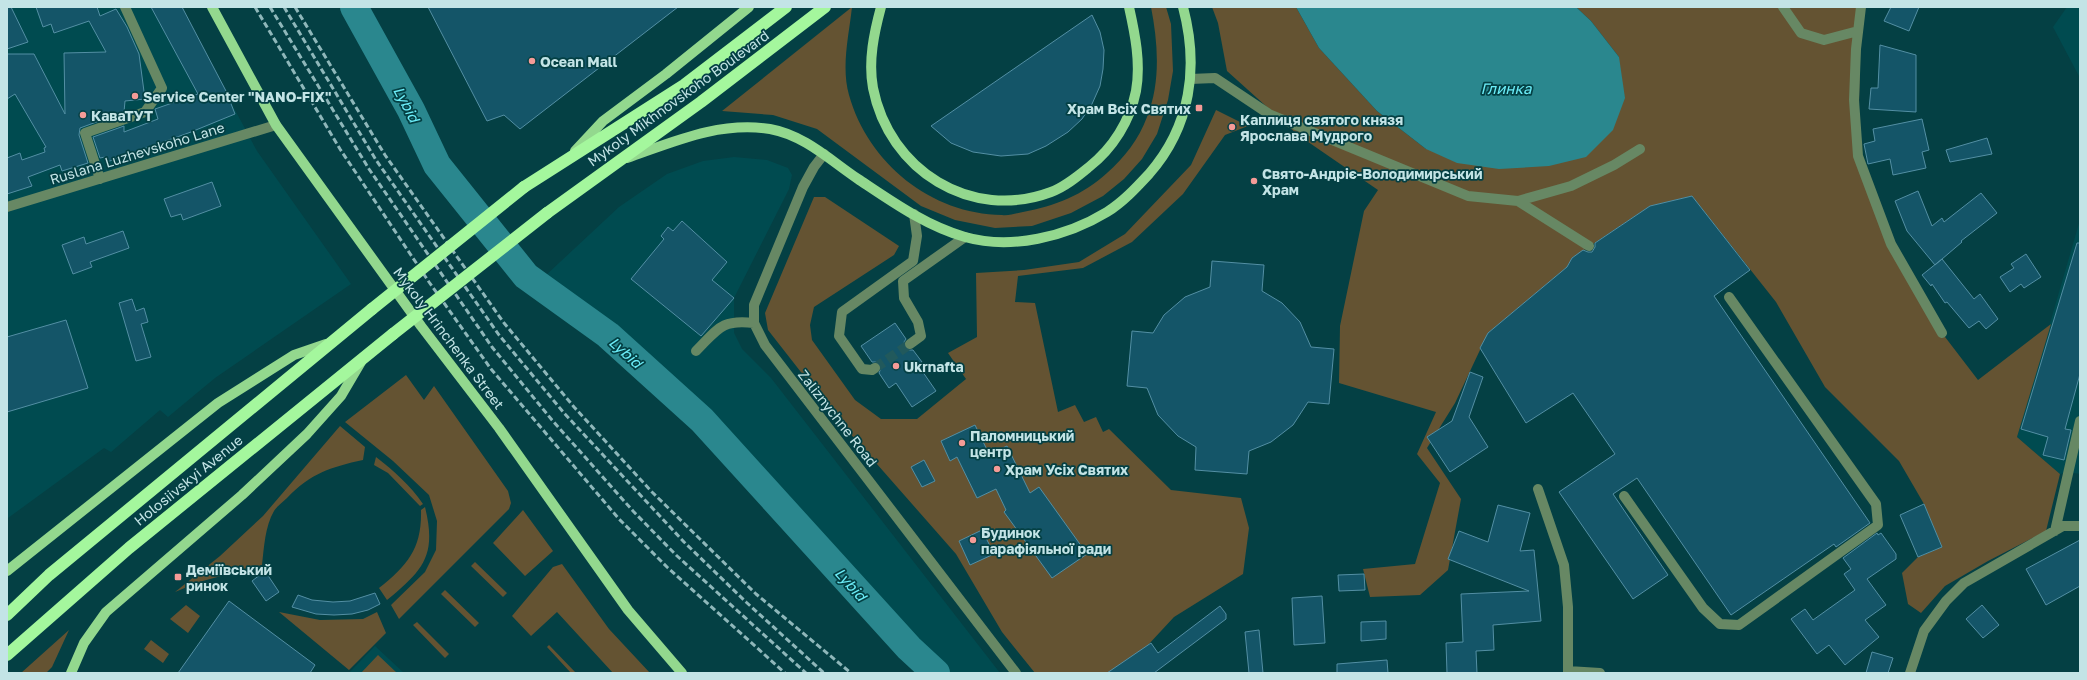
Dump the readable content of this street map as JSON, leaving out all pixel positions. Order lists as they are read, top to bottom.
{
  "streets": {
    "highway": ["Mykoly Mikhnovskoho Boulevard", "Holosiivskyi Avenue"],
    "main road": ["Mykoly Hrinchenka Street"],
    "street": ["Ruslana Luzhevskoho Lane", "Zaliznychne Road"]
  },
  "crossings": [
    ["Mykoly Mikhnovskoho Boulevard", "Holosiivskyi Avenue"],
    ["Ruslana Luzhevskoho Lane", "Mykoly Hrinchenka Street"]
  ],
  "water": ["Глинка", "Lybid"],
  "places": {
    "other": [
      "Ocean Mall",
      "Service Center \"NANO-FIX\"",
      "КаваТУТ",
      "Каплиця святого князя Ярослава Мудрого",
      "Свято-Андріє-Володимирський Храм",
      "Ukrnafta",
      "Паломницький центр",
      "Храм Усіх Святих",
      "Будинок парафіяльної ради"
    ],
    "transit": ["Храм Всіх Святих", "Деміївський ринок"]
  }
}
